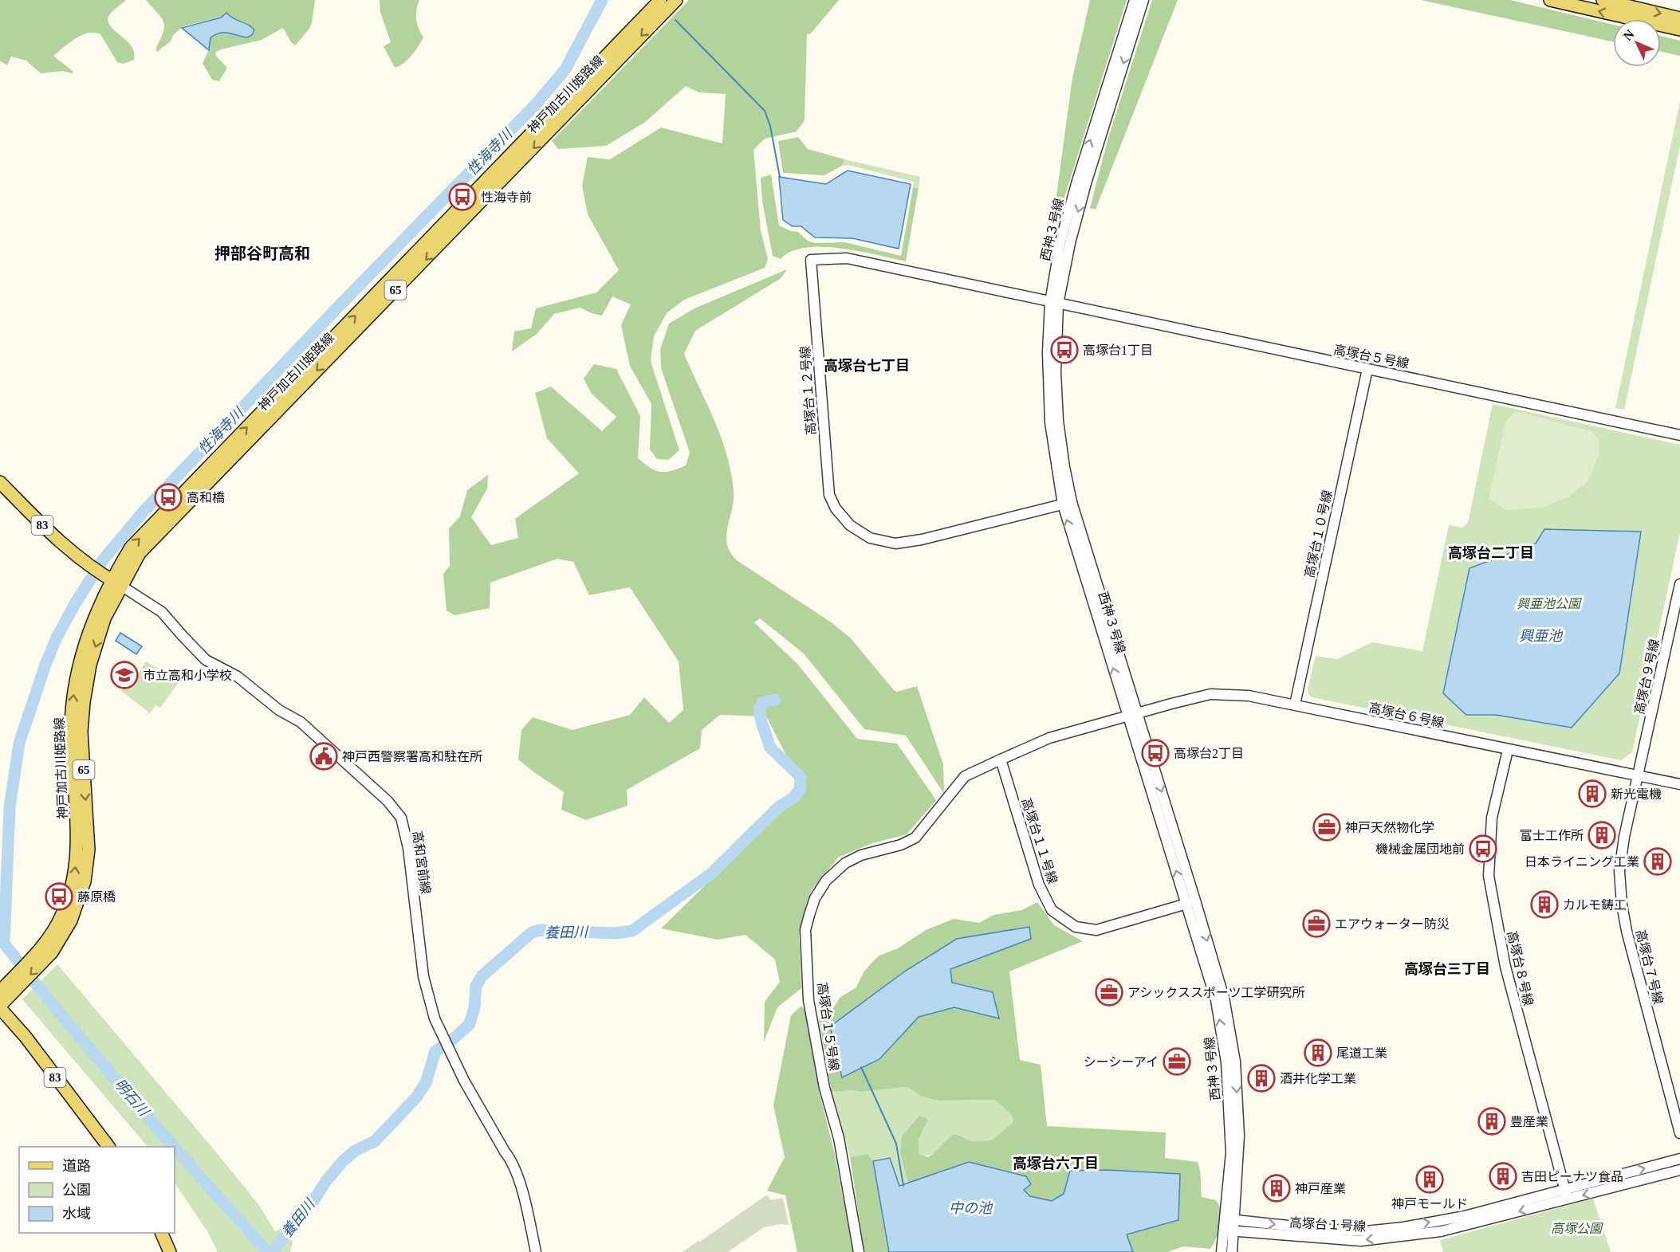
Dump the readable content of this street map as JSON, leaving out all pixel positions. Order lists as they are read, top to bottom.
{
  "streets": {
    "main road": ["神戸加古川姫路線", "65", "83"],
    "street": [
      "西神３号線",
      "高塚台５号線",
      "高塚台１２号線",
      "高塚台１０号線",
      "高塚台９号線",
      "高塚台６号線",
      "高塚台１１号線",
      "高和宮前線",
      "高塚台７号線",
      "高塚台８号線",
      "高塚台１５号線",
      "高塚台１号線"
    ]
  },
  "crossings": [
    ["神戸加古川姫路線", "83"],
    ["神戸加古川姫路線", "高和宮前線"],
    ["西神３号線", "高塚台５号線"],
    ["西神３号線", "高塚台１２号線"],
    ["西神３号線", "高塚台６号線"],
    ["西神３号線", "高塚台１１号線"],
    ["西神３号線", "高塚台１号線"],
    ["高塚台５号線", "高塚台１２号線"],
    ["高塚台５号線", "高塚台１０号線"],
    ["83", "高和宮前線"],
    ["高塚台１０号線", "高塚台６号線"],
    ["高塚台９号線", "高塚台６号線"],
    ["高塚台９号線", "高塚台７号線"],
    ["高塚台６号線", "高塚台７号線"],
    ["高塚台６号線", "高塚台８号線"],
    ["高塚台１１号線", "高塚台１５号線"],
    ["高塚台８号線", "高塚台１号線"]
  ],
  "districts": [
    "押部谷町高和",
    "高塚台七丁目",
    "高塚台二丁目",
    "高塚台三丁目",
    "高塚台六丁目"
  ],
  "water": [
    "性海寺川",
    "興亜池",
    "養田川",
    "明石川",
    "中の池"
  ],
  "parks": ["興亜池公園", "高塚公園"],
  "places": {
    "bus stop": [
      "性海寺前",
      "高塚台1丁目",
      "高和橋",
      "高塚台2丁目",
      "機械金属団地前",
      "藤原橋"
    ],
    "school or university": ["市立高和小学校"],
    "public building": ["神戸西警察署高和駐在所"],
    "building": [
      "新光電機",
      "富士工作所",
      "日本ライニング工業",
      "カルモ鋳工",
      "尾道工業",
      "酒井化学工業",
      "豊産業",
      "吉田ピーナツ食品",
      "神戸モールド",
      "神戸産業"
    ],
    "office": [
      "神戸天然物化学",
      "エアウォーター防災",
      "アシックススポーツ工学研究所",
      "シーシーアイ"
    ]
  },
  "legend": ["道路", "公園", "水域"],
  "north": "top left"
}
